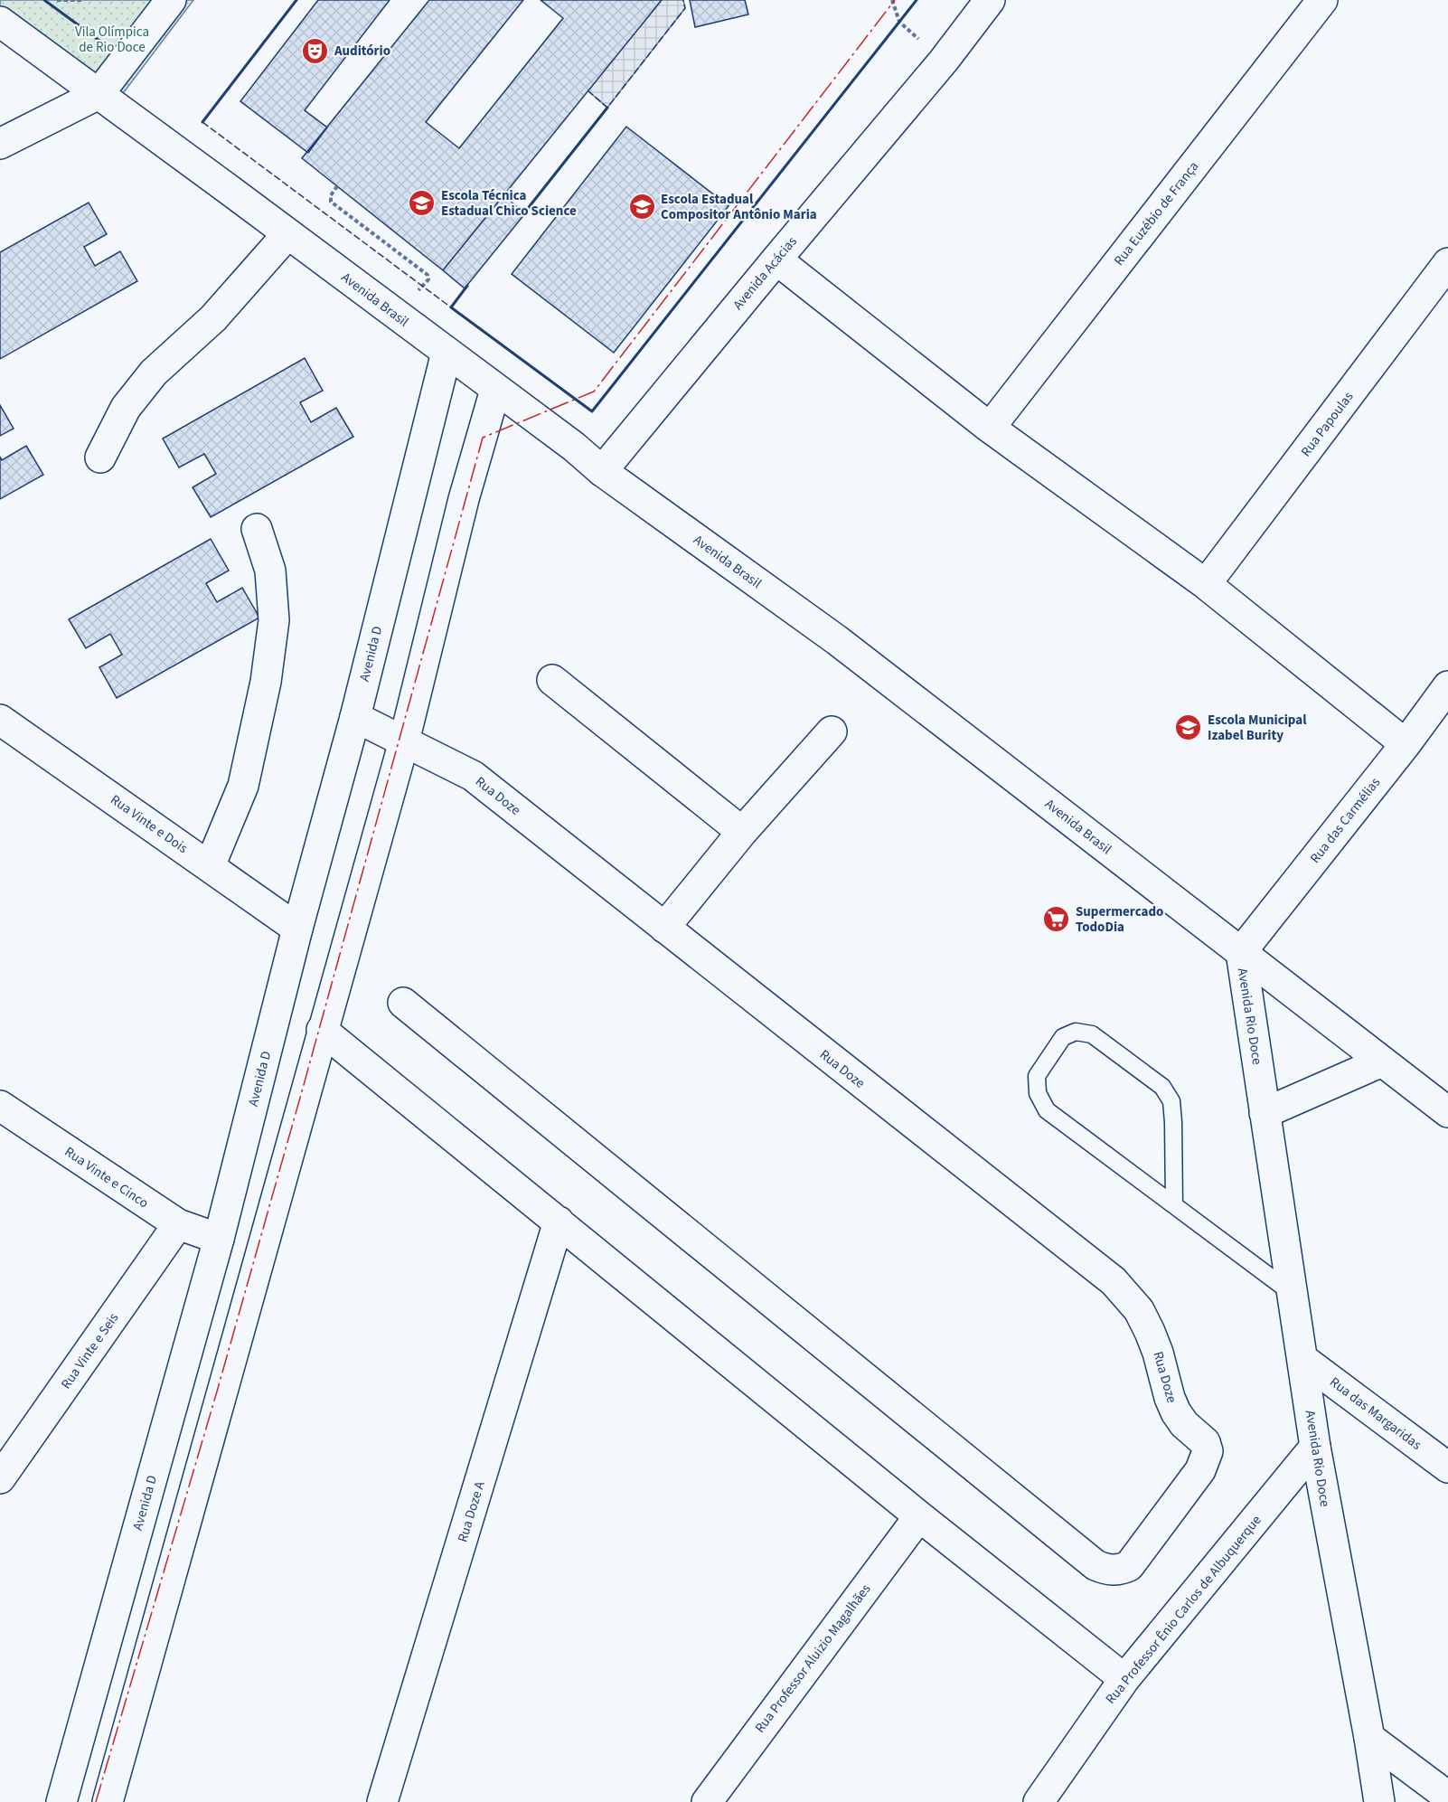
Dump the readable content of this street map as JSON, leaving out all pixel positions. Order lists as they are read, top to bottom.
{
  "streets": {
    "street": [
      "Rua Euzébio de França",
      "Avenida Acácias",
      "Avenida Brasil",
      "Rua Papoulas",
      "Avenida D",
      "Rua Doze",
      "Rua das Carmélias",
      "Rua Vinte e Dois",
      "Avenida Rio Doce",
      "Rua Vinte e Cinco",
      "Rua Vinte e Seis",
      "Rua das Margaridas",
      "Rua Doze A",
      "Rua Professor Ênio Carlos de Albuquerque",
      "Rua Professor Aluizio Magalhães"
    ]
  },
  "crossings": [
    ["Avenida Acácias", "Avenida Brasil"],
    ["Avenida Brasil", "Avenida D"],
    ["Avenida Brasil", "Rua das Carmélias"],
    ["Avenida Brasil", "Avenida Rio Doce"],
    ["Avenida D", "Rua Doze"],
    ["Avenida D", "Rua Vinte e Dois"],
    ["Avenida D", "Rua Vinte e Cinco"],
    ["Rua das Carmélias", "Avenida Rio Doce"],
    ["Avenida Rio Doce", "Rua das Margaridas"],
    ["Avenida Rio Doce", "Rua Professor Ênio Carlos de Albuquerque"],
    ["Rua Vinte e Cinco", "Rua Vinte e Seis"]
  ],
  "parks": ["Vila Olímpica de Rio Doce"],
  "places": {
    "theatre": ["Auditório"],
    "school or university": ["Escola Técnica Estadual Chico Science", "Escola Estadual Compositor Antônio Maria", "Escola Municipal Izabel Burity"],
    "supermarket": ["Supermercado TodoDia"]
  }
}
